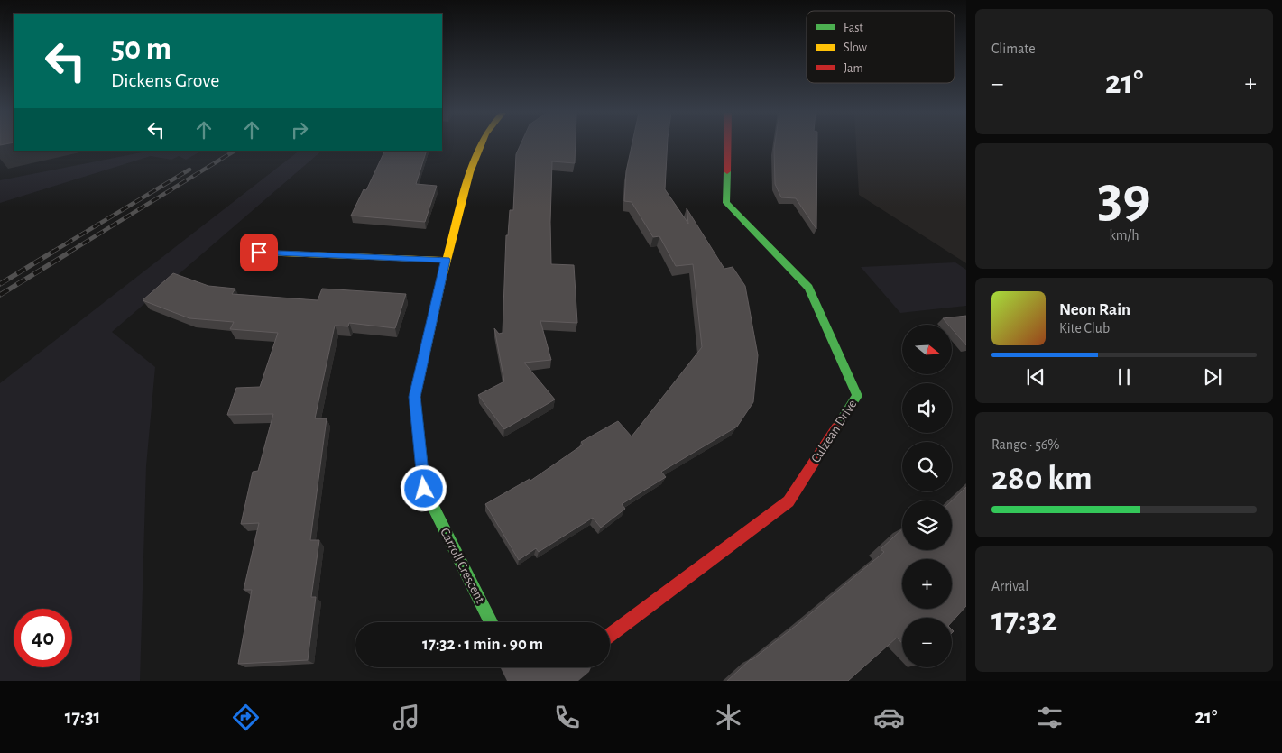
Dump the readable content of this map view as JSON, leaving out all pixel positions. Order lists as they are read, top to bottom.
{
  "streets": {
    "street": ["Culzean Drive", "Carroll Crescent"]
  },
  "legend": ["Fast", "Slow", "Jam"],
  "north": "right",
  "page": {
    "tile": [
      "Climate",
      ["39", "km/h"],
      ["Range · 56%", "280 km"],
      ["Arrival", "17:32"]
    ],
    "turn": ["50 m", "Dickens Grove"],
    "heat": ["−", "21°", "+"],
    "song": ["Neon Rain", "Kite Club"],
    "map_buttons": ["+", "−"],
    "limit": "40",
    "trip": "17:32 · 1 min · 90 m",
    "tabs": ["17:31", "21°"]
  }
}
